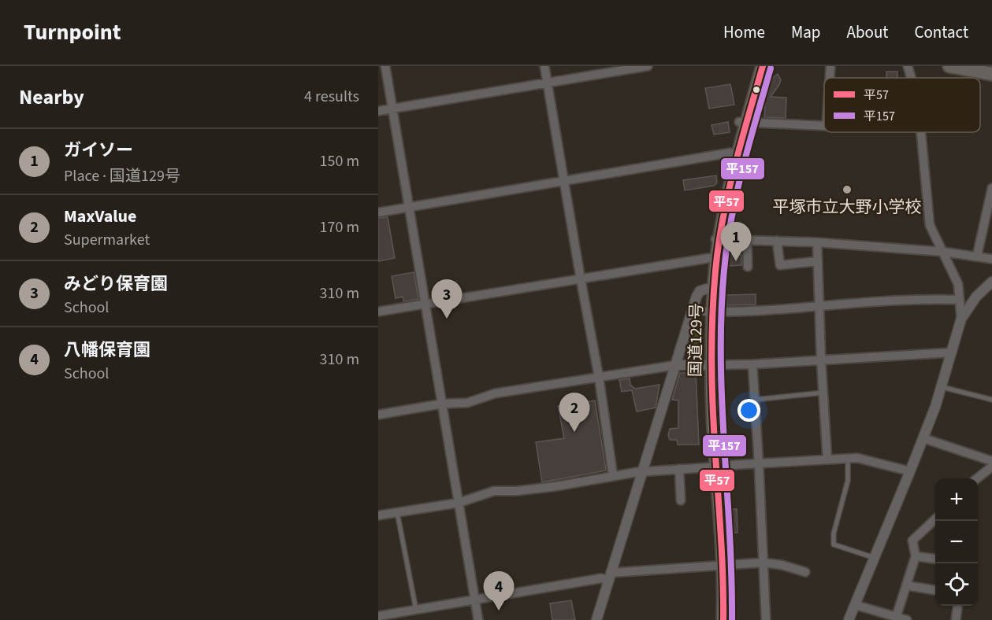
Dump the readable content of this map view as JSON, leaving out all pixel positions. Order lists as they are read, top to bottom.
{
  "streets": {
    "highway": ["国道129号"]
  },
  "places": ["平塚市立大野小学校"],
  "lines": ["transit line 平57", "transit line 平157"],
  "legend": ["平57", "平157"],
  "page": {
    "header": "Turnpoint",
    "nav": [
      "Home",
      "Map",
      "About",
      "Contact"
    ],
    "heading": ["Nearby", "4 results"],
    "list": [
      {
        "mark": "1",
        "name": "ガイソー",
        "note": "Place · 国道129号",
        "value": "150 m"
      },
      {
        "mark": "2",
        "name": "MaxValue",
        "note": "Supermarket",
        "value": "170 m"
      },
      {
        "mark": "3",
        "name": "みどり保育園",
        "note": "School",
        "value": "310 m"
      },
      {
        "mark": "4",
        "name": "八幡保育園",
        "note": "School",
        "value": "310 m"
      }
    ],
    "pins": [
      "1",
      "3",
      "2",
      "4"
    ],
    "map_buttons": ["+", "−"]
  }
}
